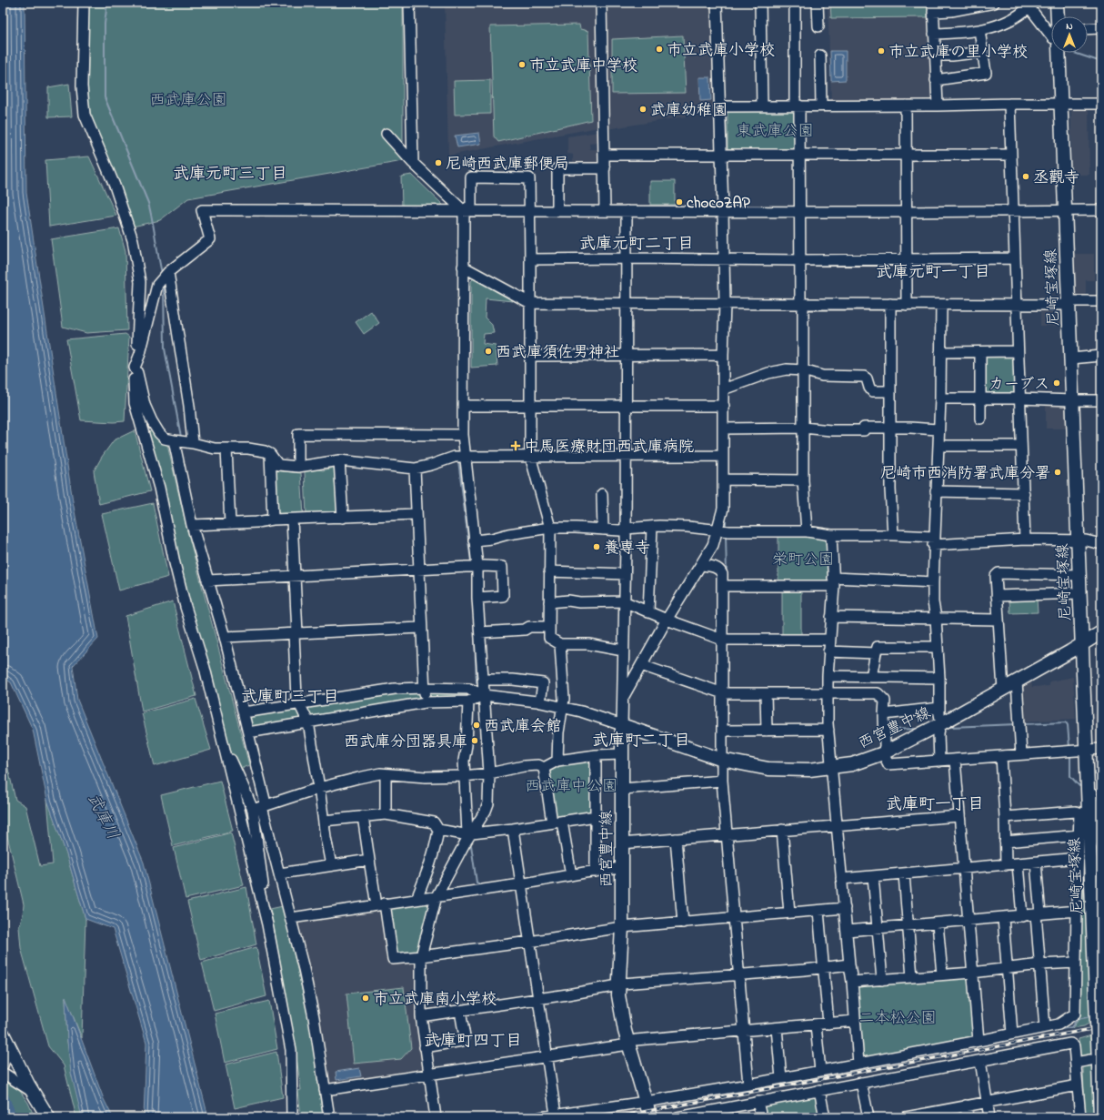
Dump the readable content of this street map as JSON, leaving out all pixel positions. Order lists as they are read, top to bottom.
{
  "streets": {
    "main road": ["尼崎宝塚線", "西宮豊中線"]
  },
  "crossings": [
    ["尼崎宝塚線", "西宮豊中線"]
  ],
  "districts": [
    "武庫元町三丁目",
    "武庫元町二丁目",
    "武庫元町一丁目",
    "武庫町三丁目",
    "武庫町二丁目",
    "武庫町一丁目",
    "武庫町四丁目"
  ],
  "water": ["武庫川"],
  "parks": [
    "西武庫公園",
    "東武庫公園",
    "栄町公園",
    "西武庫中公園",
    "二本松公園"
  ],
  "places": {
    "other": [
      "市立武庫小学校",
      "市立武庫の里小学校",
      "市立武庫中学校",
      "武庫幼稚園",
      "尼崎西武庫郵便局",
      "丞觀寺",
      "chocoZAP",
      "西武庫須佐男神社",
      "カーブス",
      "尼崎市西消防署武庫分署",
      "養専寺",
      "西武庫会館",
      "西武庫分団器具庫",
      "市立武庫南小学校"
    ],
    "health": ["中馬医療財団西武庫病院"]
  },
  "north": "top"
}
